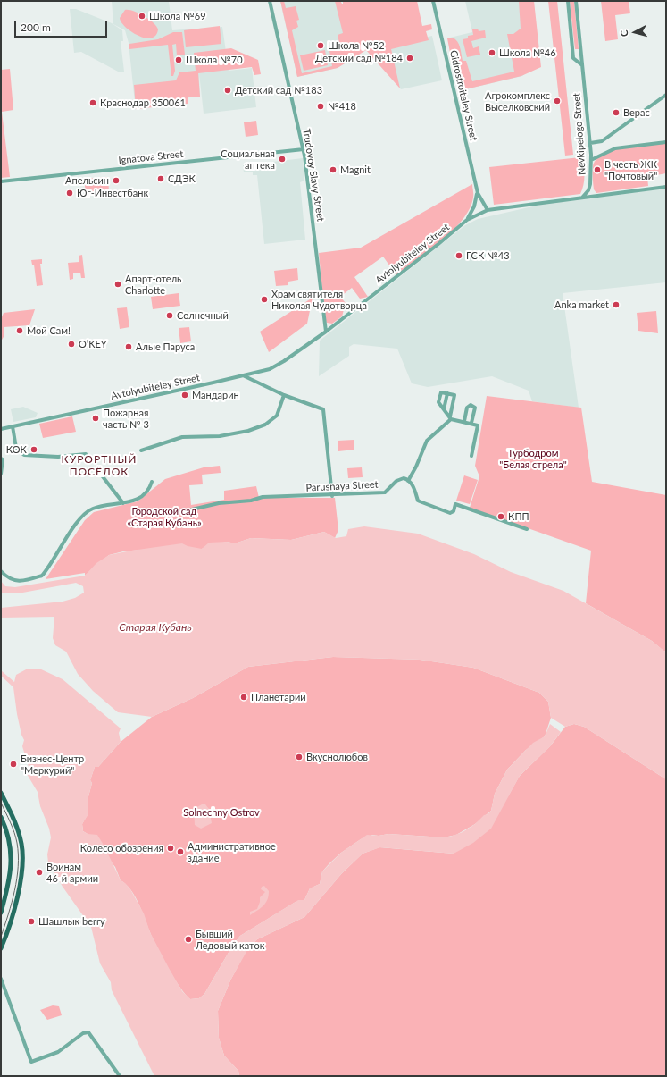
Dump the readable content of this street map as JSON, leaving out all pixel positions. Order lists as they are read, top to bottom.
{
  "streets": {
    "street": [
      "Gidrostroiteley Street",
      "Nevkipelogo Street",
      "Ignatova Street",
      "Trudovoy Slavy Street",
      "Avtolyubiteley Street",
      "Parusnaya Street"
    ]
  },
  "crossings": [
    ["Gidrostroiteley Street", "Avtolyubiteley Street"],
    ["Nevkipelogo Street", "Avtolyubiteley Street"],
    ["Ignatova Street", "Trudovoy Slavy Street"],
    ["Trudovoy Slavy Street", "Avtolyubiteley Street"]
  ],
  "districts": ["КУРОРТНЫЙ ПОСЁЛОК"],
  "water": ["Старая Кубань"],
  "parks": ["Турбодром \"Белая стрела\"", "Городской сад «Старая Кубань»", "Solnechny Ostrov"],
  "places": [
    "Школа №69",
    "Школа №52",
    "Школа №46",
    "Детский сад №184",
    "Школа №70",
    "Детский сад №183",
    "Агрокомплекс Выселковский",
    "Краснодар 350061",
    "№418",
    "Верас",
    "Социальная аптека",
    "Magnit",
    "В честь ЖК \"Почтовый\"",
    "СДЭК",
    "Апельсин",
    "Юг-Инвестбанк",
    "ГСК №43",
    "Апарт-отель Charlotte",
    "Храм святителя Николая Чудотворца",
    "Anka market",
    "Солнечный",
    "Мой Сам!",
    "O’KEY",
    "Алые Паруса",
    "Мандарин",
    "Пожарная часть № 3",
    "КОК",
    "КПП",
    "Планетарий",
    "Вкуснолюбов",
    "Бизнес-Центр \"Меркурий\"",
    "Колесо обозрения",
    "Административное здание",
    "Воинам 46-й армии",
    "Шашлык berry",
    "Бывший Ледовый каток"
  ],
  "scale_bar": "200 m",
  "north": "left"
}
